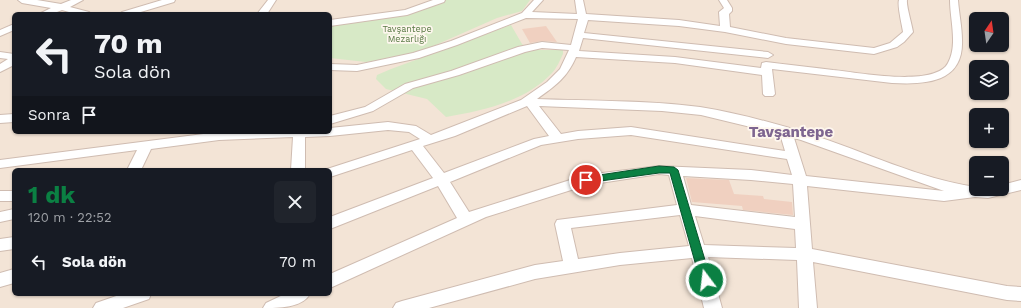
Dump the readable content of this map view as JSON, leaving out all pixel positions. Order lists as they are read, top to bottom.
{
  "districts": ["Tavşantepe"],
  "parks": ["Tavşantepe Mezarlığı"],
  "north": "top",
  "page": {
    "map_buttons": ["+", "−"],
    "turn": ["70 m", "Sola dön"],
    "then": "Sonra",
    "heading": ["1 dk", "120 m · 22:52"],
    "list": [
      {
        "name": "Sola dön",
        "value": "70 m"
      }
    ]
  }
}
